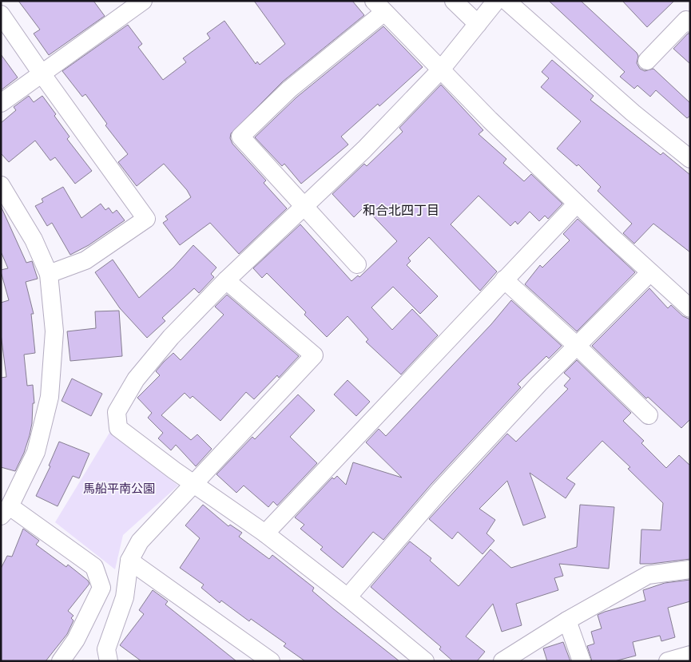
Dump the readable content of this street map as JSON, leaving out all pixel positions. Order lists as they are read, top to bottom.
{
  "districts": ["和合北四丁目"],
  "parks": ["馬船平南公園"]
}
